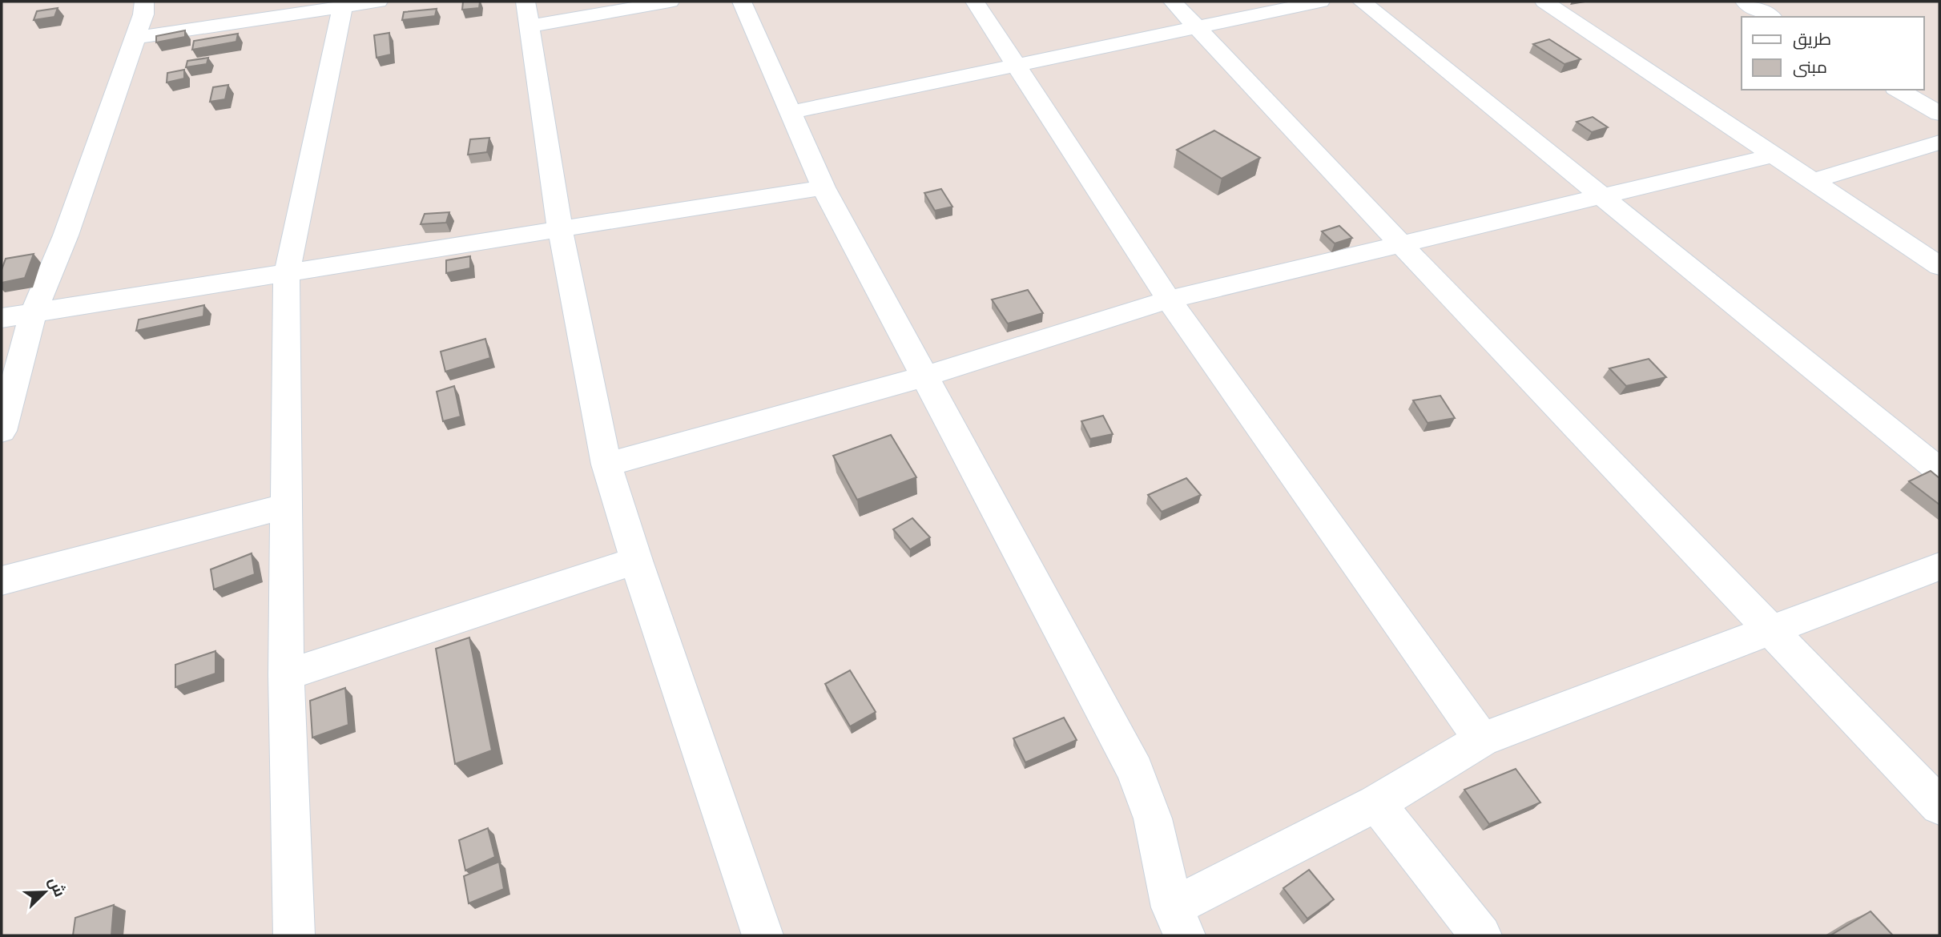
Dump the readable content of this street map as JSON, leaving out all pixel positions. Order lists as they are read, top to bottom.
{
  "legend": ["طريق", "مبنى"],
  "north": "top right"
}
